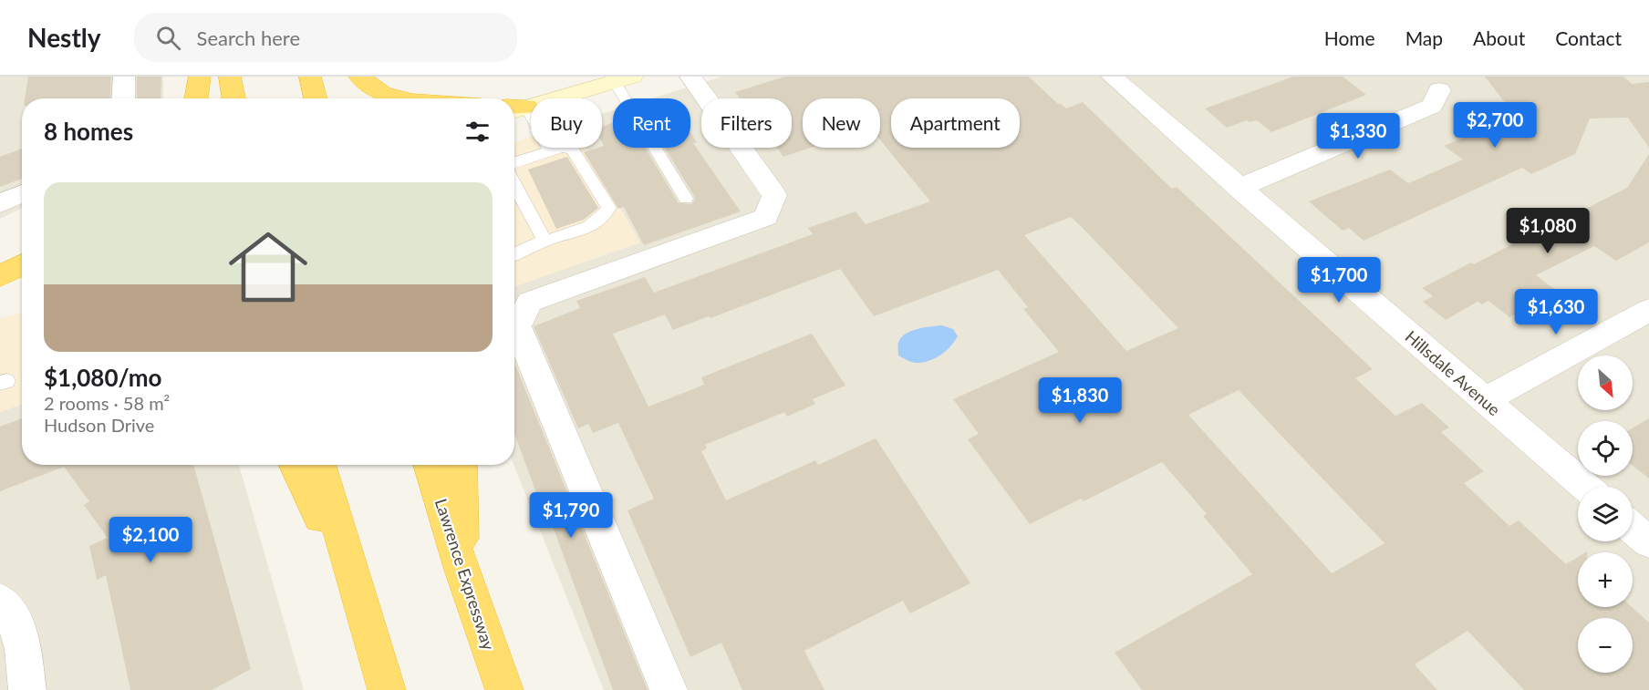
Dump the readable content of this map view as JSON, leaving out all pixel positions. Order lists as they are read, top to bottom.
{
  "streets": {
    "highway": ["Lawrence Expressway"],
    "street": ["Hillsdale Avenue"]
  },
  "north": "bottom right",
  "page": {
    "header": "Nestly",
    "search": "Search here",
    "nav": [
      "Home",
      "Map",
      "About",
      "Contact"
    ],
    "chip": [
      "Buy",
      "Rent",
      "Filters",
      "New",
      "Apartment"
    ],
    "heading": "8 homes",
    "price": [
      "$2,700",
      "$1,330",
      "$1,080",
      "$1,700",
      "$1,630",
      "$1,830",
      "$1,790",
      "$2,100"
    ],
    "list": [
      {
        "name": "$1,080/mo",
        "note": "2 rooms · 58 m² · Hudson Drive"
      }
    ],
    "map_buttons": ["+", "−"]
  }
}
